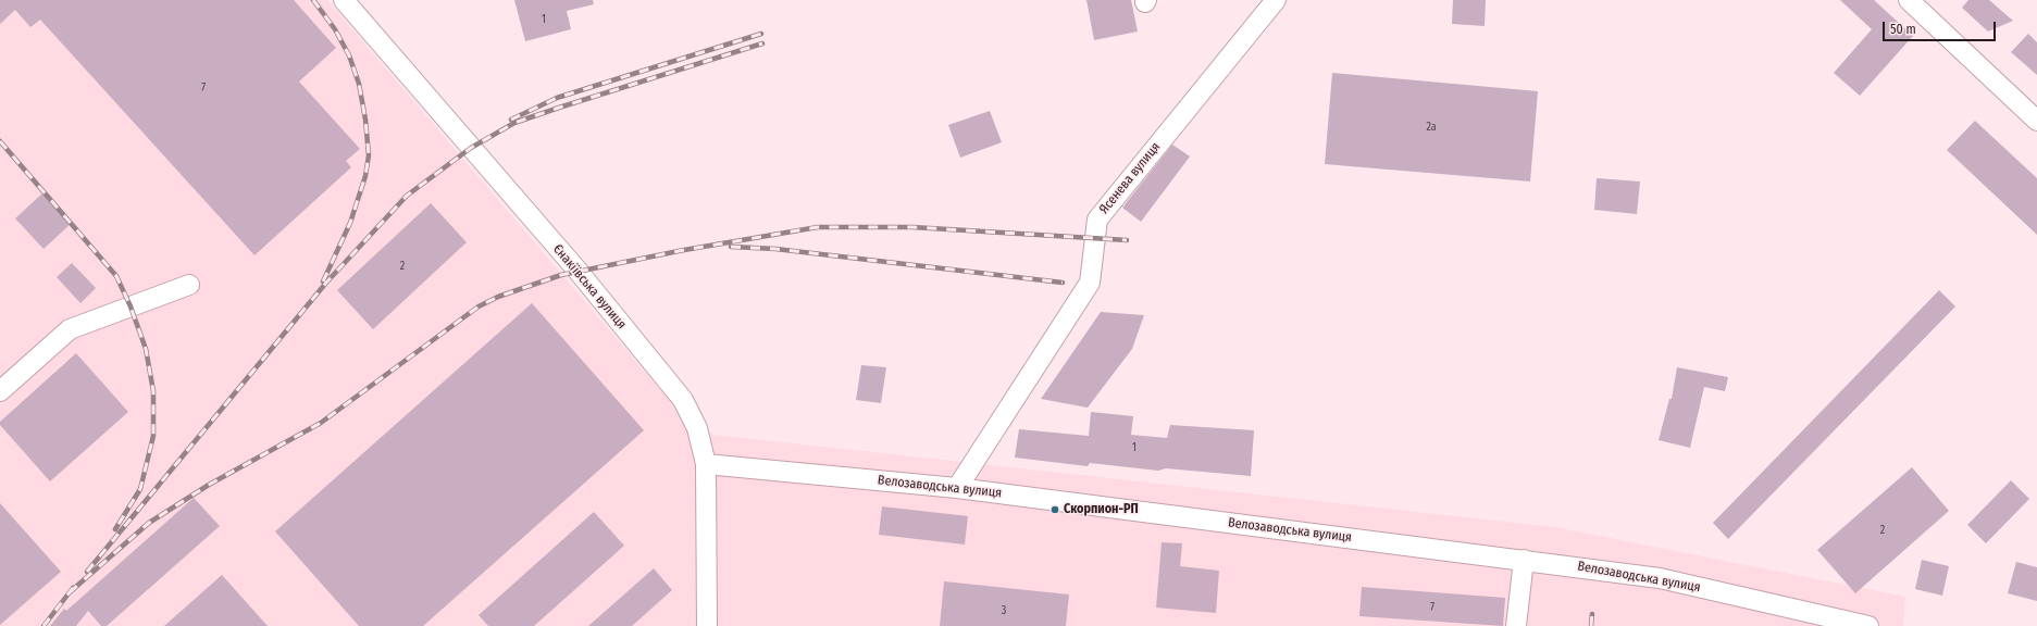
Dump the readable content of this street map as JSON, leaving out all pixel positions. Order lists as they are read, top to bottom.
{
  "streets": {
    "street": ["Ясенева вулиця", "Єнакіївська вулиця", "Велозаводська вулиця"]
  },
  "crossings": [
    ["Ясенева вулиця", "Велозаводська вулиця"],
    ["Єнакіївська вулиця", "Велозаводська вулиця"]
  ],
  "places": ["Скорпион-РП"],
  "house_numbers": [
    "1",
    "7",
    "2а",
    "2",
    "1",
    "2",
    "7",
    "3"
  ],
  "scale_bar": "50 m"
}
